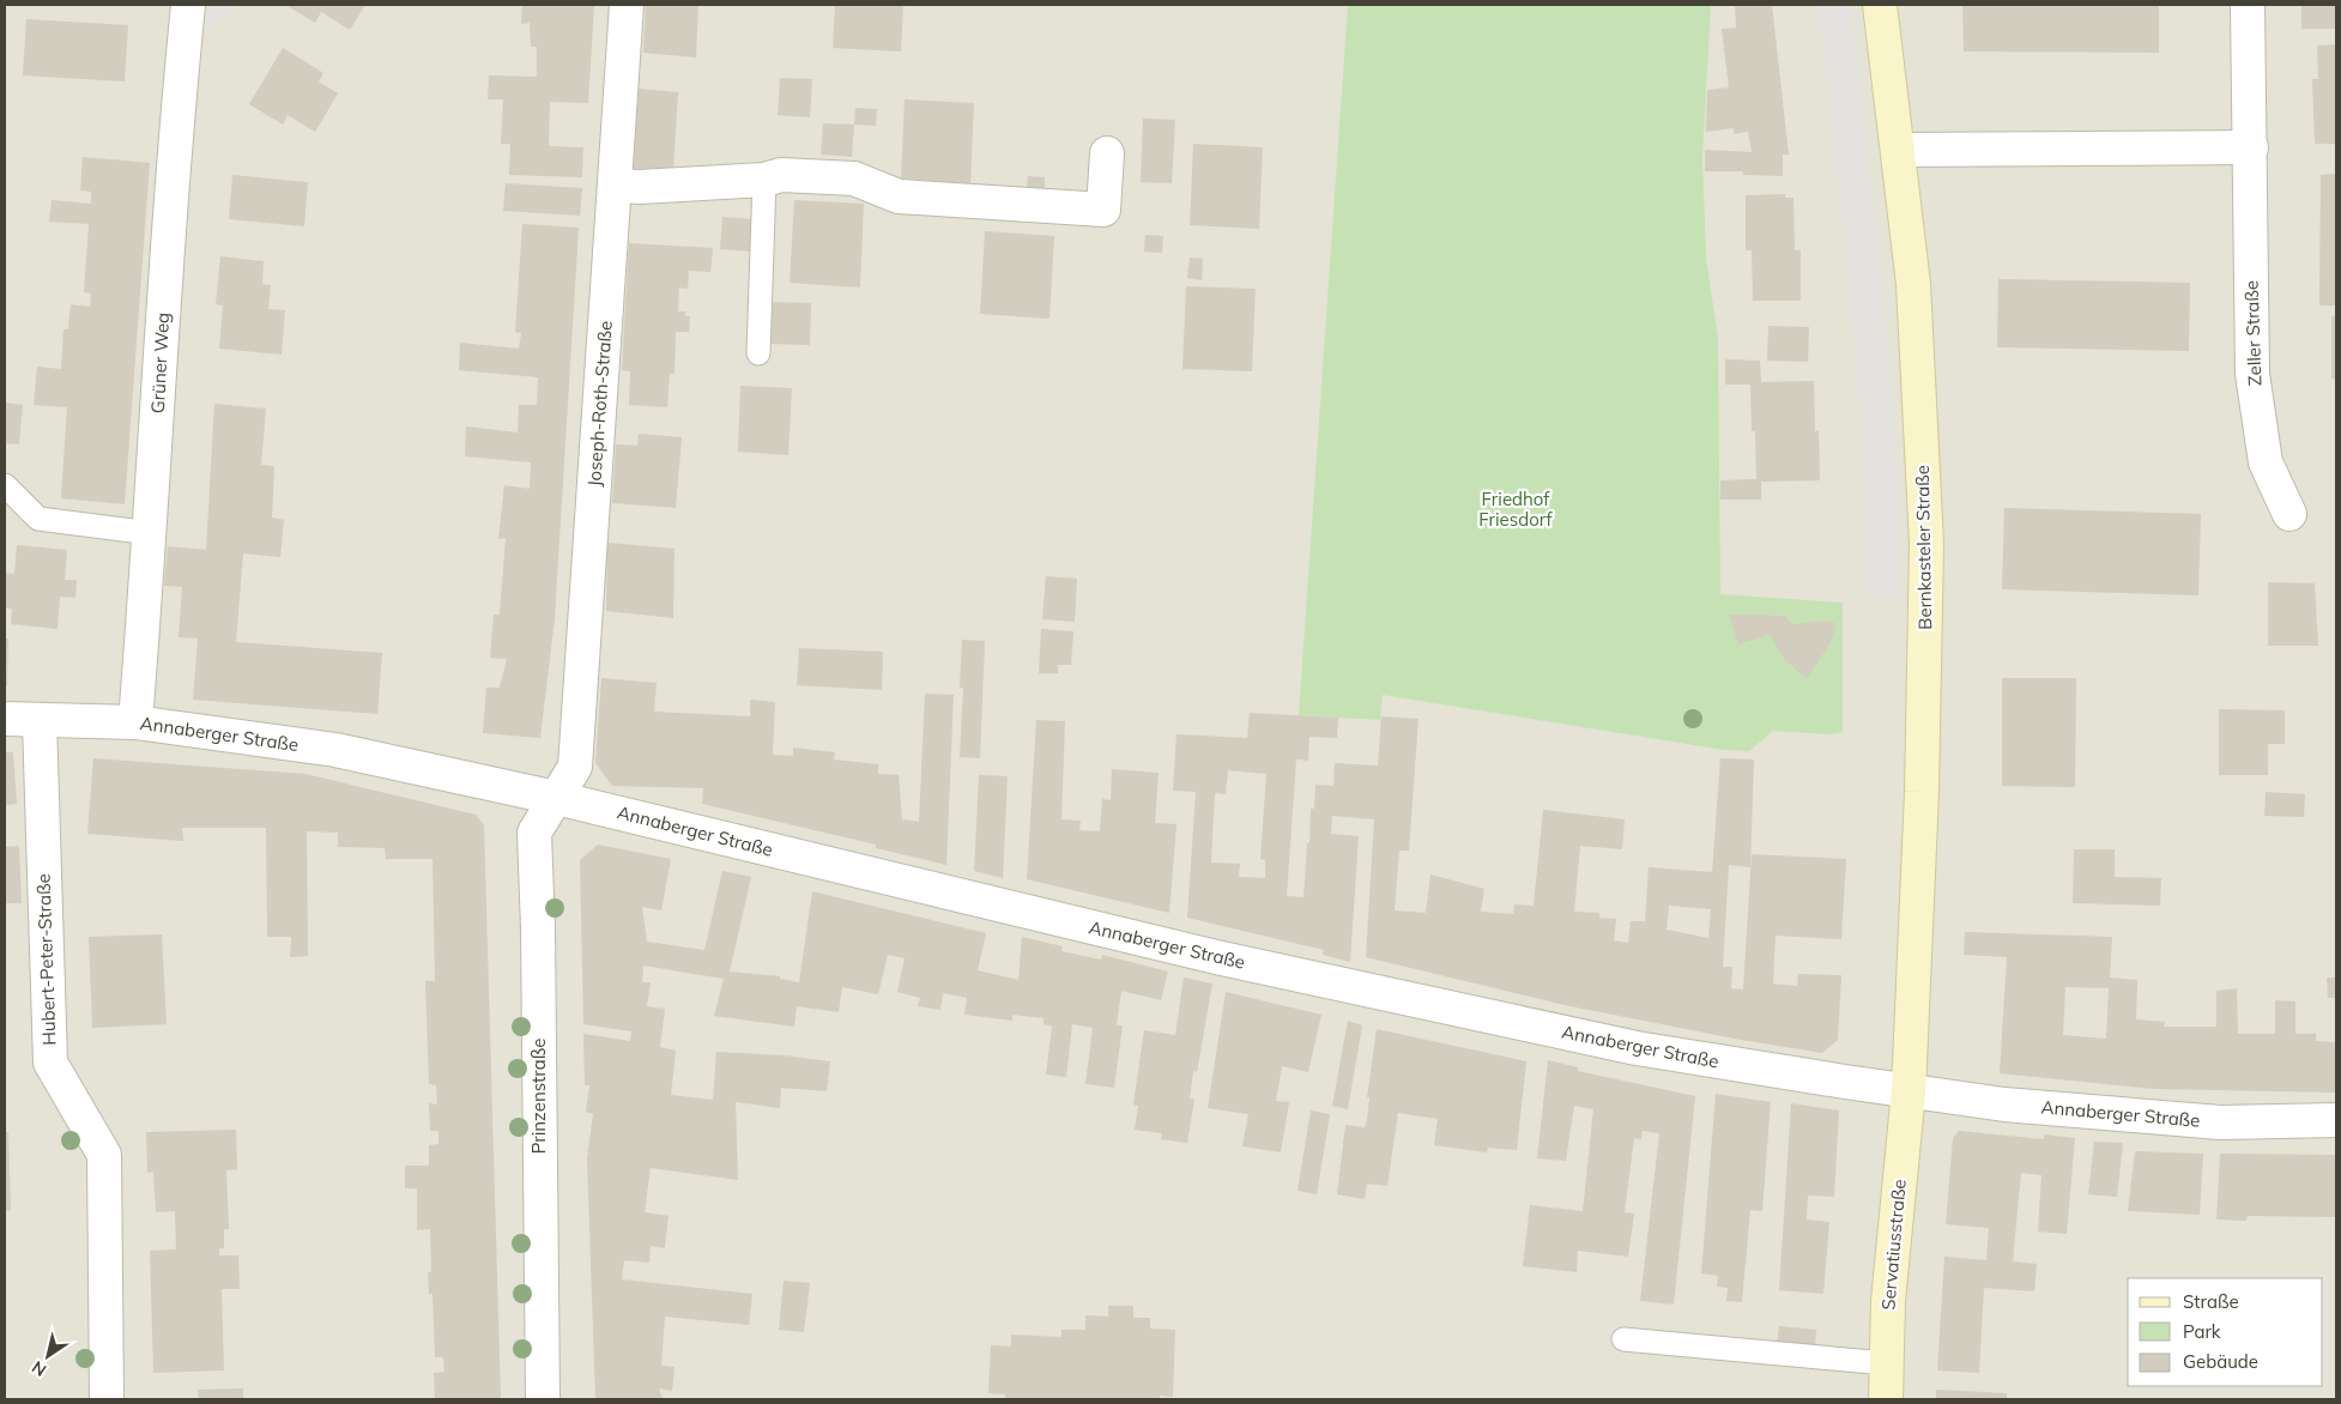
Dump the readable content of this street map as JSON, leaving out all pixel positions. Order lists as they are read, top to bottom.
{
  "streets": {
    "street": [
      "Zeller Straße",
      "Grüner Weg",
      "Joseph-Roth-Straße",
      "Bernkasteler Straße",
      "Annaberger Straße",
      "Hubert-Peter-Straße",
      "Prinzenstraße",
      "Servatiusstraße"
    ]
  },
  "crossings": [
    ["Grüner Weg", "Annaberger Straße"],
    ["Joseph-Roth-Straße", "Annaberger Straße"],
    ["Joseph-Roth-Straße", "Prinzenstraße"],
    ["Bernkasteler Straße", "Annaberger Straße"],
    ["Bernkasteler Straße", "Servatiusstraße"],
    ["Annaberger Straße", "Hubert-Peter-Straße"],
    ["Annaberger Straße", "Prinzenstraße"],
    ["Annaberger Straße", "Servatiusstraße"]
  ],
  "parks": ["Friedhof Friesdorf"],
  "legend": ["Straße", "Park", "Gebäude"],
  "north": "bottom left"
}
